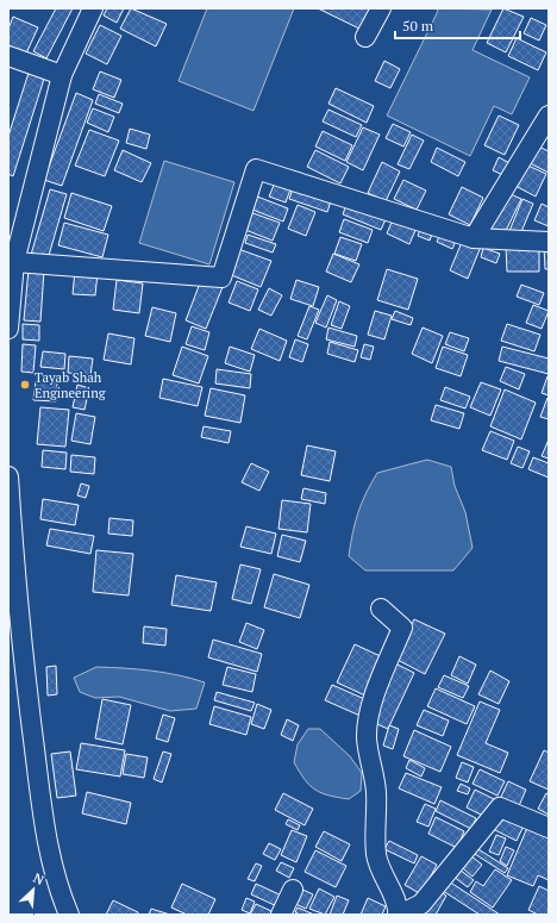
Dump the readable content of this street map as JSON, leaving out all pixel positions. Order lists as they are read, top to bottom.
{
  "places": ["Tayab Shah Engineering"],
  "scale_bar": "50 m",
  "north": "top right"
}
